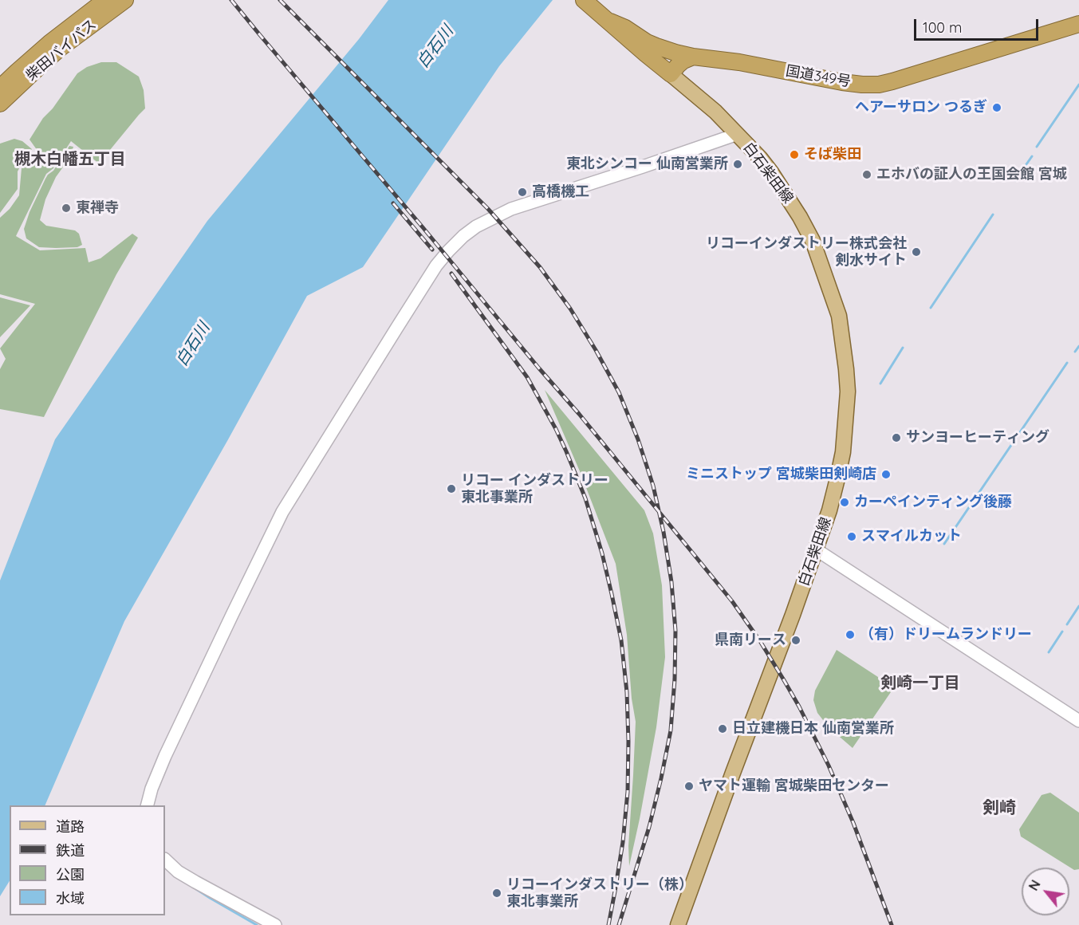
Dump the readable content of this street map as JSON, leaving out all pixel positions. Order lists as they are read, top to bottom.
{
  "streets": {
    "highway": ["柴田バイパス", "国道349号"],
    "main road": ["白石柴田線"]
  },
  "districts": ["槻木白幡五丁目", "剣崎一丁目", "剣崎"],
  "water": ["白石川"],
  "places": [
    "ヘアーサロン つるぎ",
    "そば柴田",
    "東北シンコー 仙南営業所",
    "エホバの証人の王国会館 宮城",
    "高橋機工",
    "東禅寺",
    "リコーインダストリー株式会社 剣水サイト",
    "サンヨーヒーティング",
    "ミニストップ 宮城柴田剣崎店",
    "リコー インダストリー 東北事業所",
    "カーペインティング後藤",
    "スマイルカット",
    "（有）ドリームランドリー",
    "県南リース",
    "日立建機日本 仙南営業所",
    "ヤマト運輸 宮城柴田センター",
    "リコーインダストリー（株） 東北事業所"
  ],
  "legend": [
    "道路",
    "鉄道",
    "公園",
    "水域"
  ],
  "scale_bar": "100 m",
  "north": "top left"
}
